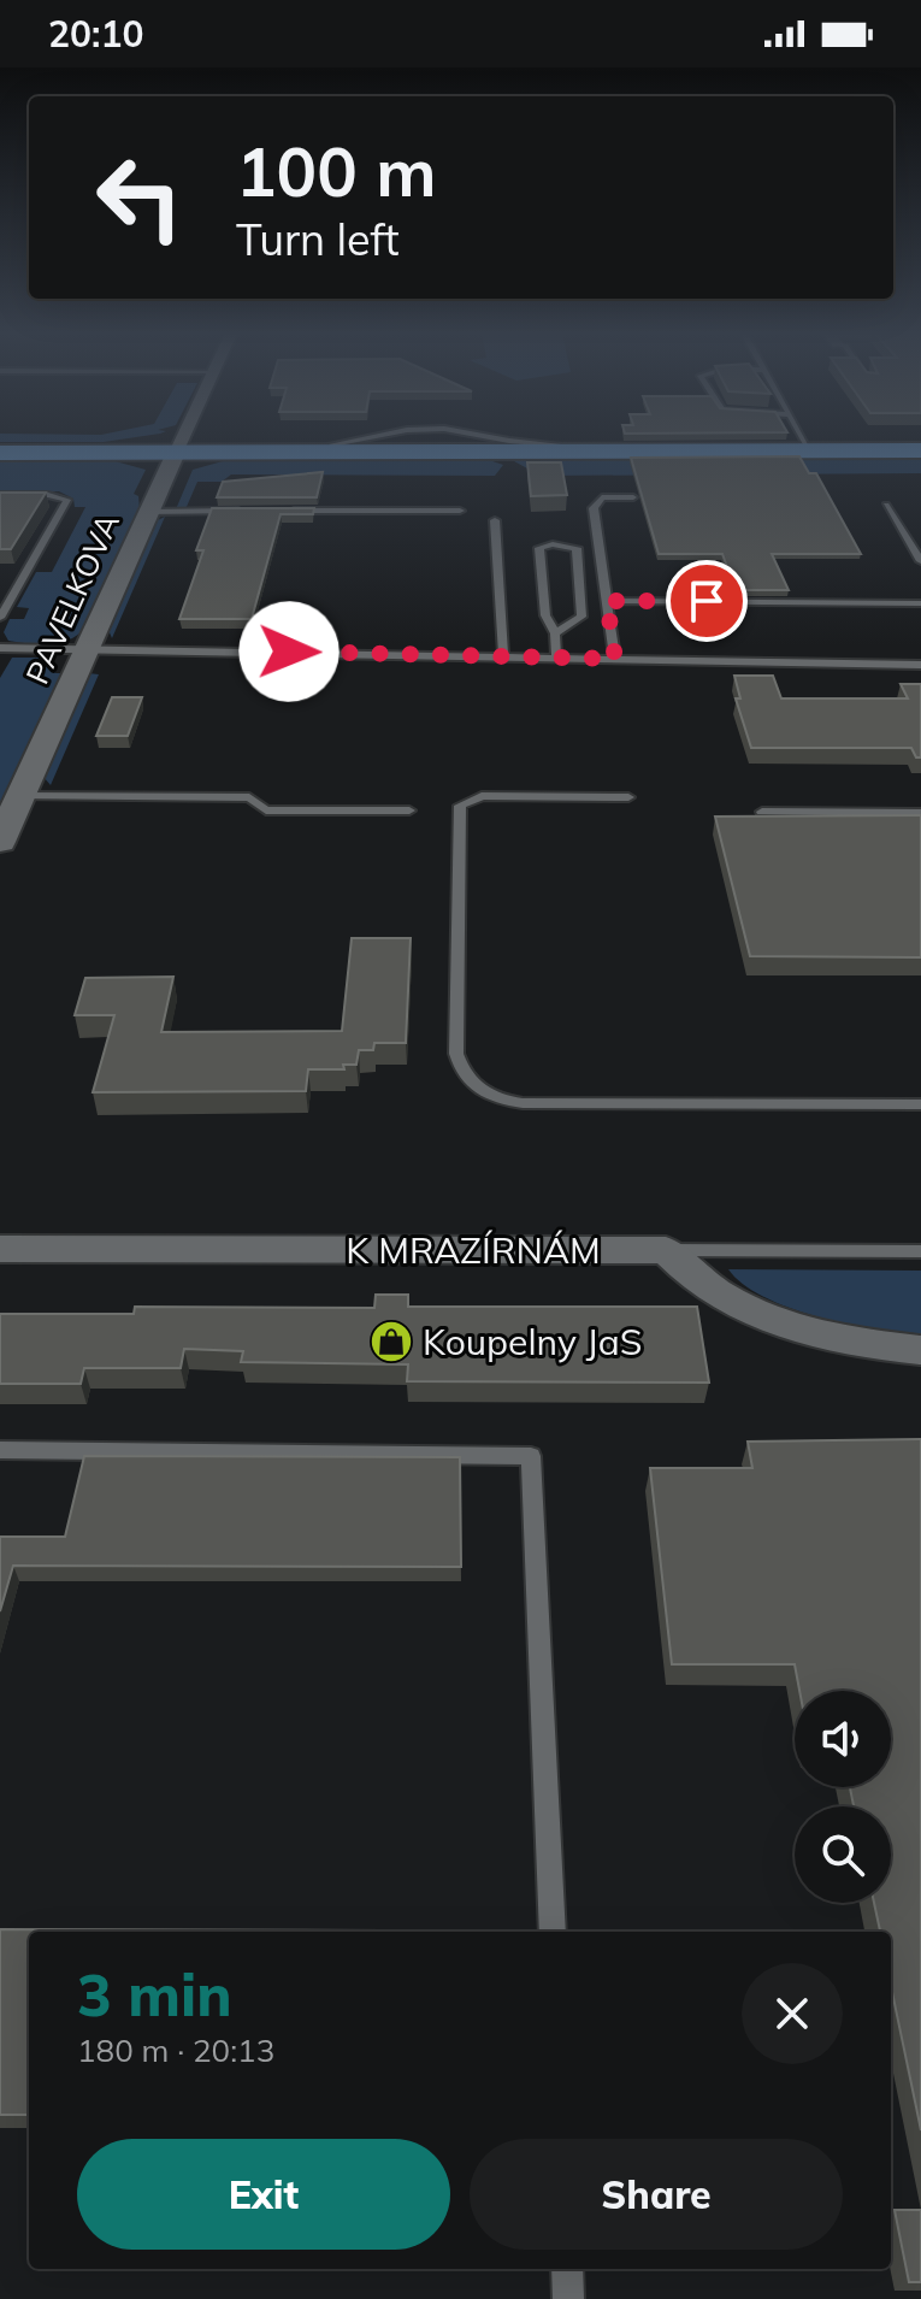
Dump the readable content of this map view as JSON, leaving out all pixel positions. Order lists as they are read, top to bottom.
{
  "streets": {
    "street": ["PAVELKOVA", "K MRAZÍRNÁM"]
  },
  "places": {
    "shop": ["Koupelny JaS"]
  },
  "page": {
    "status": "20:10",
    "turn": ["100 m", "Turn left"],
    "heading": ["3 min", "180 m · 20:13"],
    "buttons": ["Exit", "Share"]
  }
}
